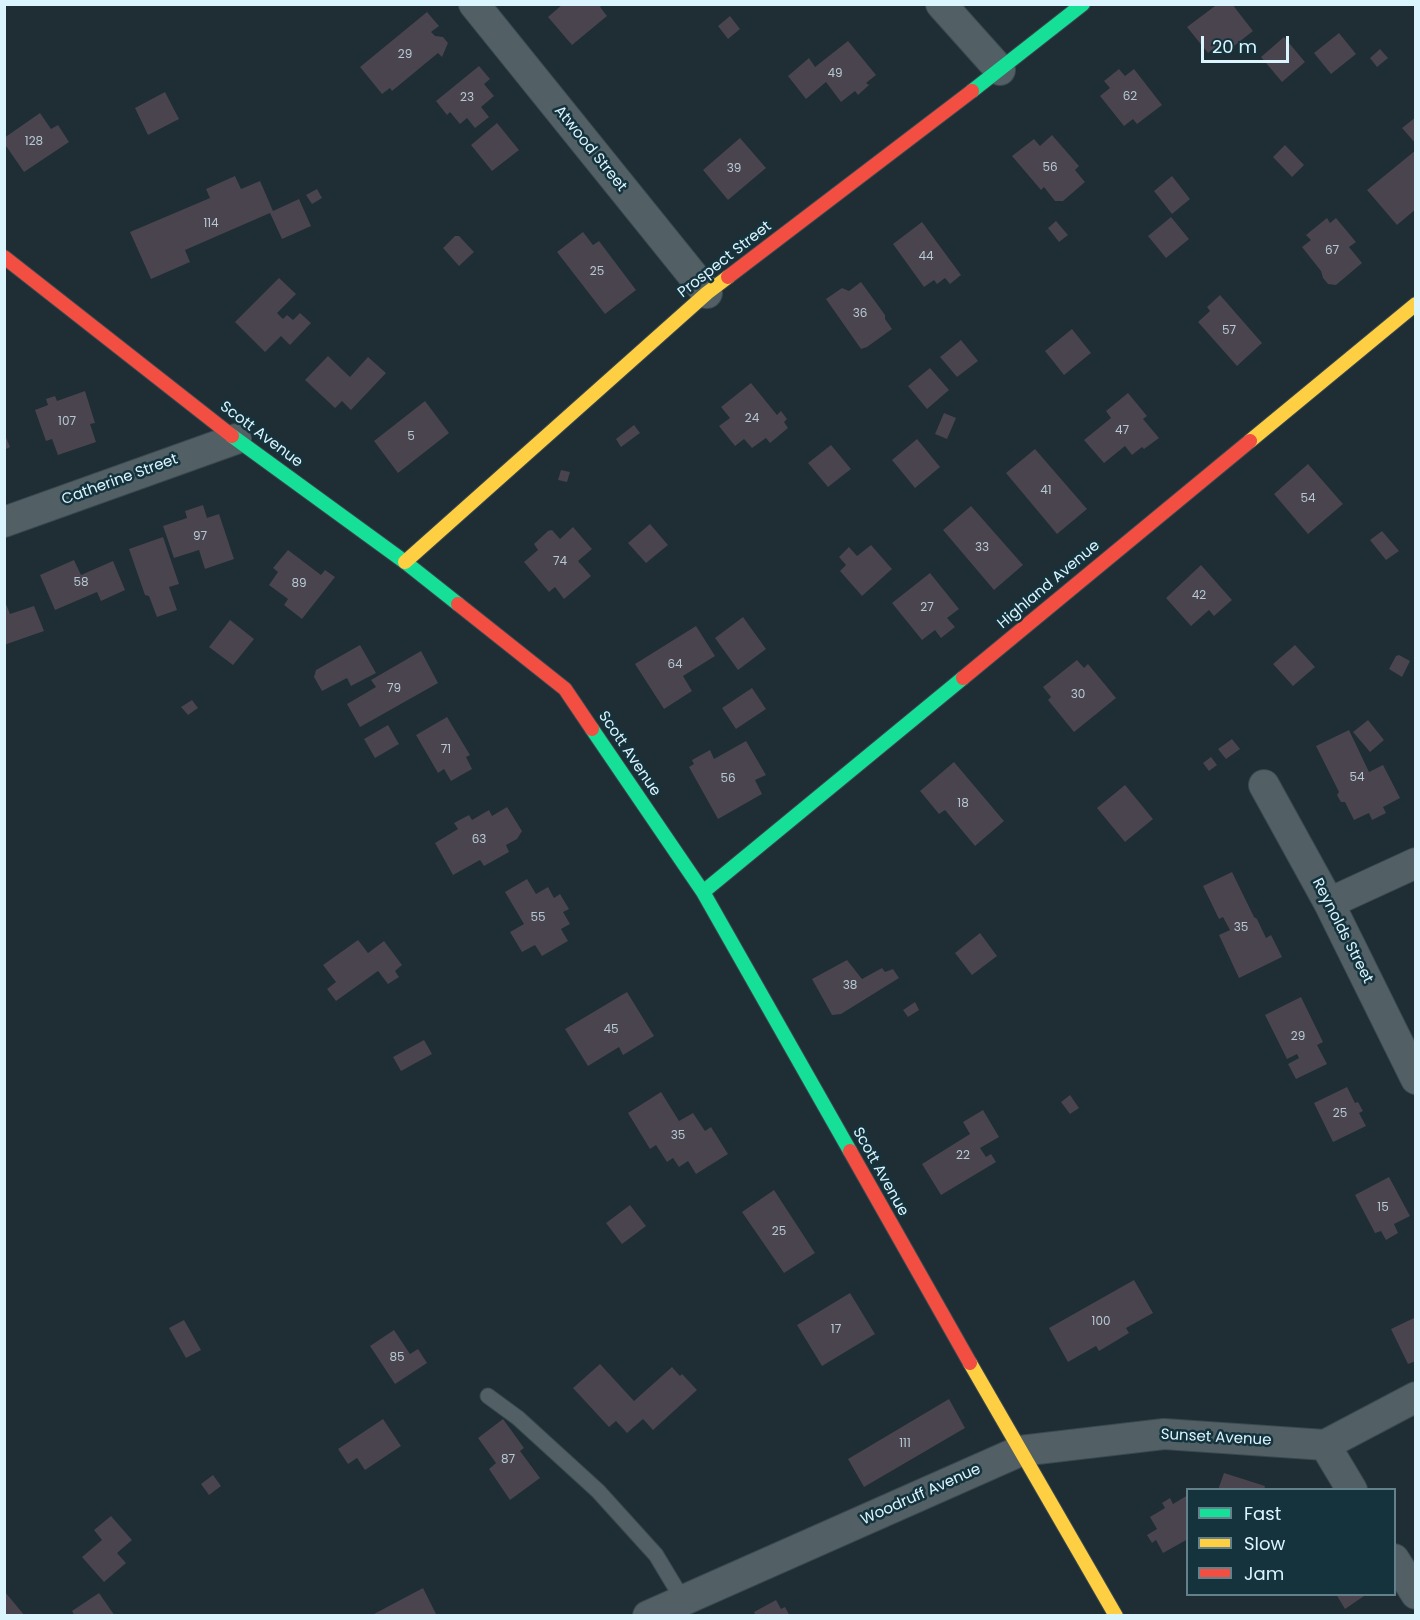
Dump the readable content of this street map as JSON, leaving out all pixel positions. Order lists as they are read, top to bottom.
{
  "streets": {
    "street": [
      "Atwood Street",
      "Prospect Street",
      "Scott Avenue",
      "Catherine Street",
      "Highland Avenue",
      "Reynolds Street",
      "Sunset Avenue",
      "Woodruff Avenue"
    ]
  },
  "crossings": [
    ["Atwood Street", "Prospect Street"],
    ["Prospect Street", "Scott Avenue"],
    ["Scott Avenue", "Catherine Street"],
    ["Scott Avenue", "Highland Avenue"],
    ["Scott Avenue", "Sunset Avenue"],
    ["Scott Avenue", "Woodruff Avenue"],
    ["Sunset Avenue", "Woodruff Avenue"]
  ],
  "house_numbers": [
    "29",
    "49",
    "62",
    "23",
    "128",
    "56",
    "39",
    "114",
    "67",
    "44",
    "25",
    "36",
    "57",
    "24",
    "107",
    "47",
    "5",
    "41",
    "54",
    "97",
    "33",
    "74",
    "58",
    "89",
    "42",
    "27",
    "64",
    "79",
    "30",
    "71",
    "54",
    "56",
    "18",
    "63",
    "55",
    "35",
    "38",
    "45",
    "29",
    "25",
    "35",
    "22",
    "15",
    "25",
    "100",
    "17",
    "85",
    "111",
    "87"
  ],
  "legend": ["Fast", "Slow", "Jam"],
  "scale_bar": "20 m"
}
